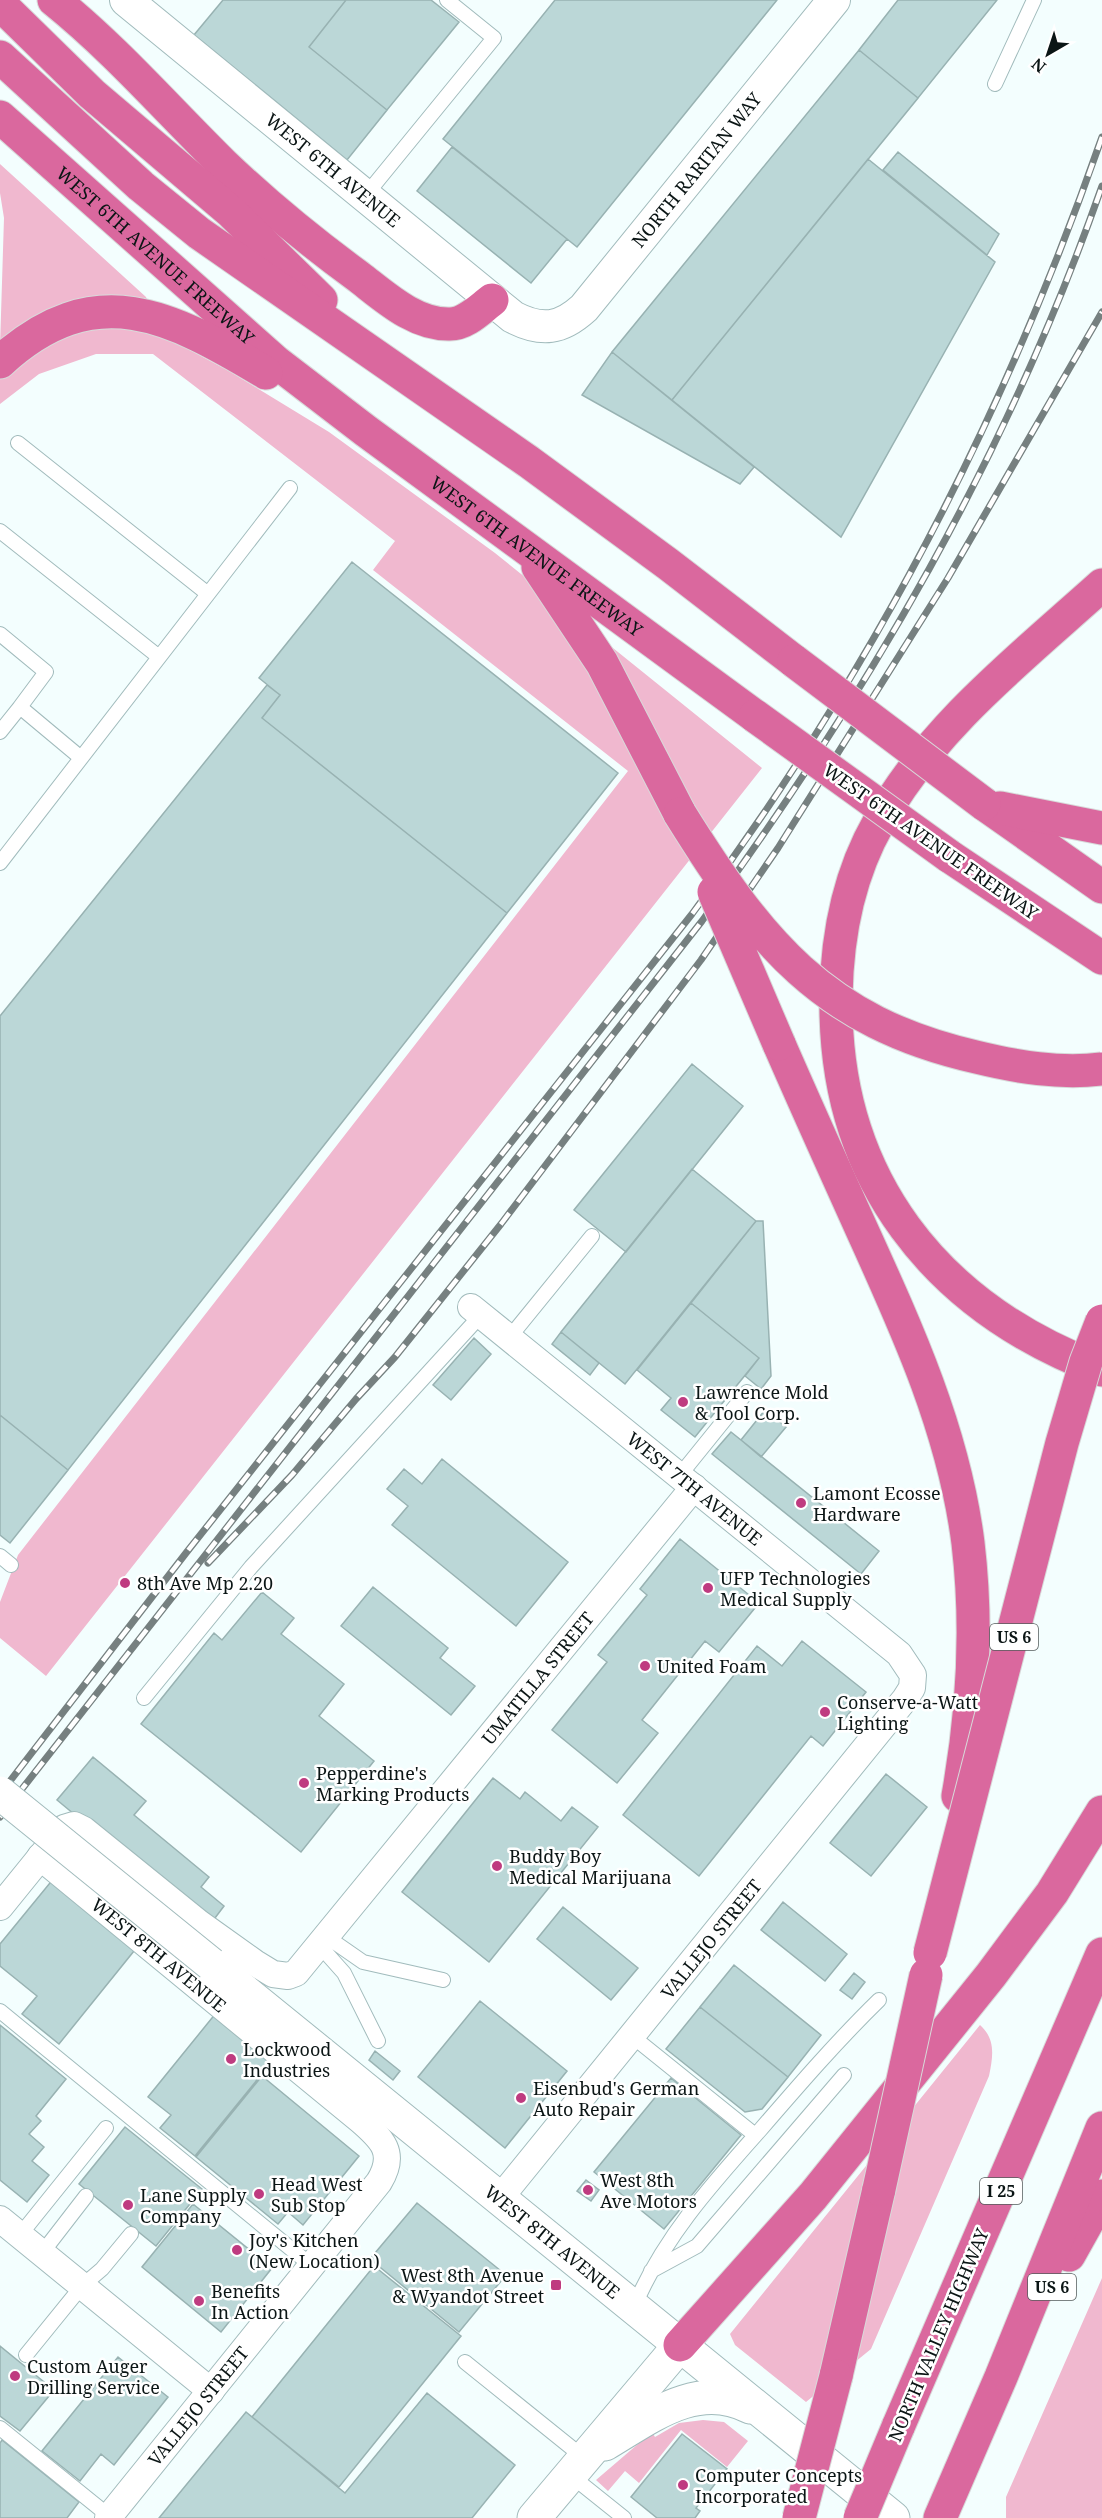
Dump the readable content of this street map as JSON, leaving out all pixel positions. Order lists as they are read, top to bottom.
{
  "streets": {
    "highway": [
      "WEST 6TH AVENUE FREEWAY",
      "US 6",
      "I 25",
      "NORTH VALLEY HIGHWAY"
    ],
    "main road": ["WEST 8TH AVENUE"],
    "street": [
      "NORTH RARITAN WAY",
      "WEST 6TH AVENUE",
      "WEST 7TH AVENUE",
      "UMATILLA STREET",
      "VALLEJO STREET"
    ]
  },
  "crossings": [
    ["NORTH RARITAN WAY", "WEST 6TH AVENUE"],
    ["WEST 7TH AVENUE", "UMATILLA STREET"],
    ["WEST 7TH AVENUE", "VALLEJO STREET"],
    ["UMATILLA STREET", "WEST 8TH AVENUE"],
    ["VALLEJO STREET", "WEST 8TH AVENUE"]
  ],
  "places": {
    "other": [
      "Lawrence Mold & Tool Corp.",
      "Lamont Ecosse Hardware",
      "8th Ave Mp 2.20",
      "UFP Technologies Medical Supply",
      "United Foam",
      "Conserve-a-Watt Lighting",
      "Pepperdine's Marking Products",
      "Buddy Boy Medical Marijuana",
      "Lockwood Industries",
      "Eisenbud's German Auto Repair",
      "West 8th Ave Motors",
      "Head West Sub Stop",
      "Lane Supply Company",
      "Joy's Kitchen (New Location)",
      "Benefits In Action",
      "Custom Auger Drilling Service",
      "Computer Concepts Incorporated"
    ],
    "transit": ["West 8th Avenue & Wyandot Street"]
  },
  "north": "bottom left"
}
